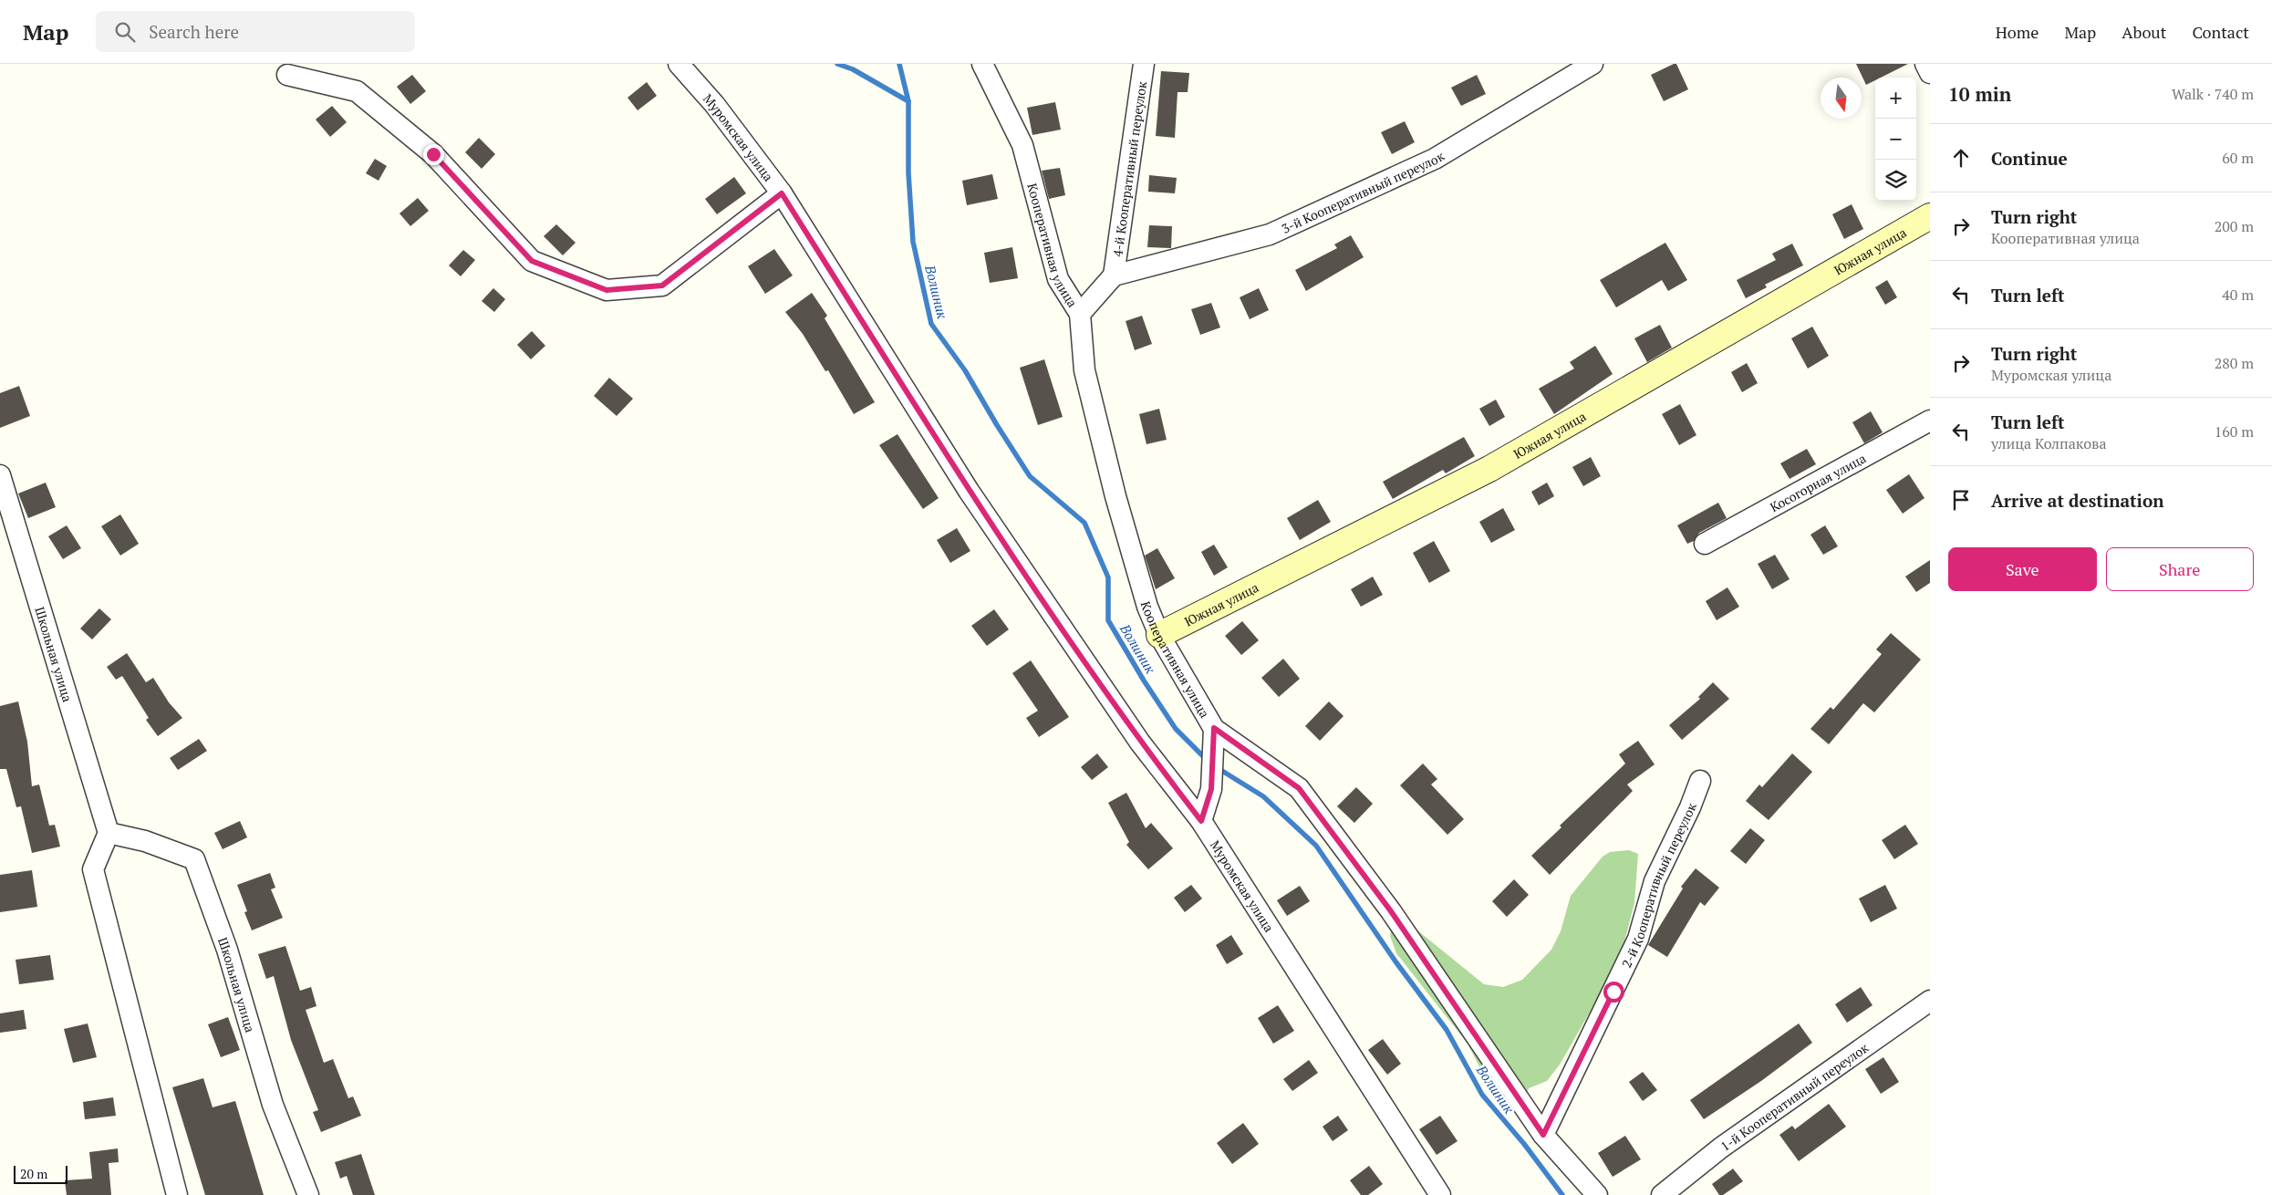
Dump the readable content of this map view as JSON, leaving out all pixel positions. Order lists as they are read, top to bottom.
{
  "streets": {
    "street": [
      "Муромская улица",
      "4-й Кооперативный переулок",
      "3-й Кооперативный переулок",
      "Кооперативная улица",
      "Южная улица",
      "Косогорная улица",
      "Школьная улица",
      "2-й Кооперативный переулок",
      "1-й Кооперативный переулок"
    ]
  },
  "crossings": [
    ["4-й Кооперативный переулок", "3-й Кооперативный переулок"],
    ["Кооперативная улица", "Южная улица"],
    ["Кооперативная улица", "2-й Кооперативный переулок"]
  ],
  "water": ["Волшник"],
  "scale_bar": "20 m",
  "north": "bottom",
  "page": {
    "header": "Map",
    "search": "Search here",
    "nav": [
      "Home",
      "Map",
      "About",
      "Contact"
    ],
    "heading": ["10 min", "Walk · 740 m"],
    "map_buttons": ["+", "−"],
    "list": [
      ["Continue", "60 m"],
      ["Turn right", "Кооперативная улица", "200 m"],
      ["Turn left", "40 m"],
      ["Turn right", "Муромская улица", "280 m"],
      ["Turn left", "улица Колпакова", "160 m"],
      "Arrive at destination"
    ],
    "buttons": ["Save", "Share"],
    "scale": "20 m"
  }
}
